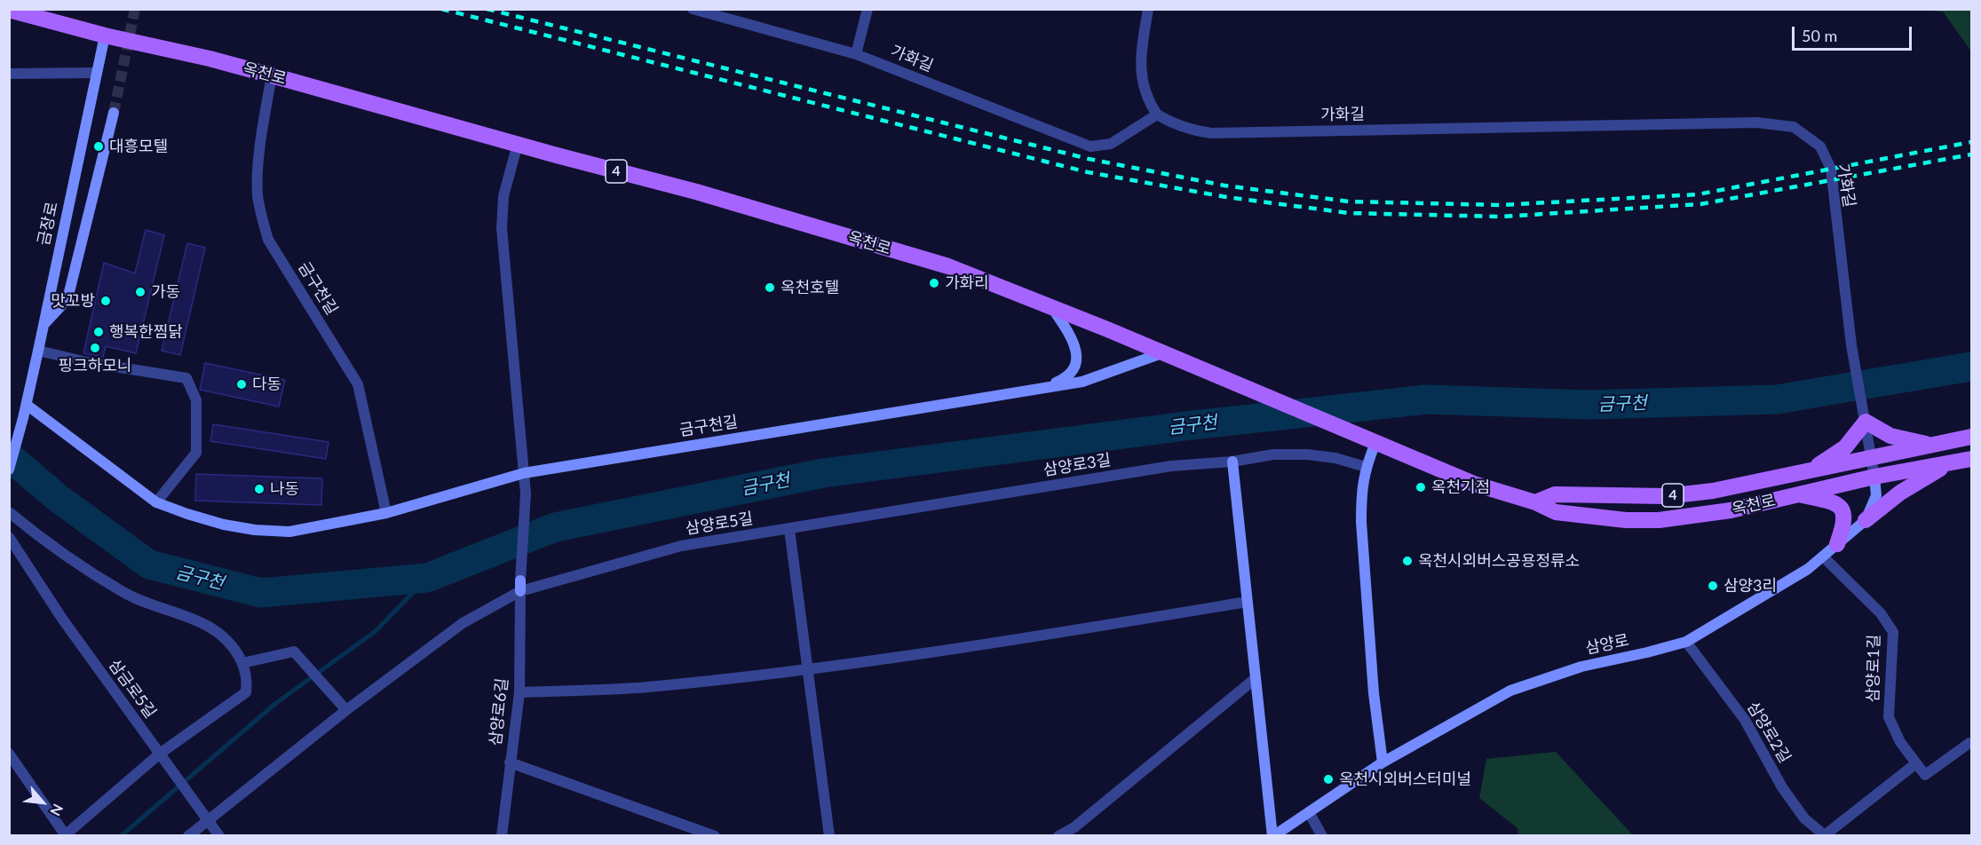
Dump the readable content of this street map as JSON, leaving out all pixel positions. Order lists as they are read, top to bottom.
{
  "streets": {
    "main road": ["옥천로", "4"],
    "street": [
      "가화길",
      "금장로",
      "금구천길",
      "삼양로3길",
      "삼양로5길",
      "삼양로",
      "삼양로1길",
      "삼금로5길",
      "삼양로6길",
      "삼양로2길"
    ]
  },
  "crossings": [
    ["옥천로", "금장로"],
    ["옥천로", "금구천길"],
    ["옥천로", "삼양로"],
    ["금장로", "금구천길"],
    ["금구천길", "삼양로6길"],
    ["삼양로3길", "삼양로5길"],
    ["삼양로5길", "삼금로5길"],
    ["삼양로5길", "삼양로6길"],
    ["삼양로", "삼양로1길"],
    ["삼양로", "삼양로2길"]
  ],
  "water": ["금구천"],
  "places": [
    "대흥모텔",
    "가화리",
    "옥천호텔",
    "가동",
    "맛꼬방",
    "행복한찜닭",
    "핑크하모니",
    "다동",
    "옥천기점",
    "나동",
    "옥천시외버스공용정류소",
    "삼양3리",
    "옥천시외버스터미널"
  ],
  "scale_bar": "50 m",
  "north": "bottom right"
}
